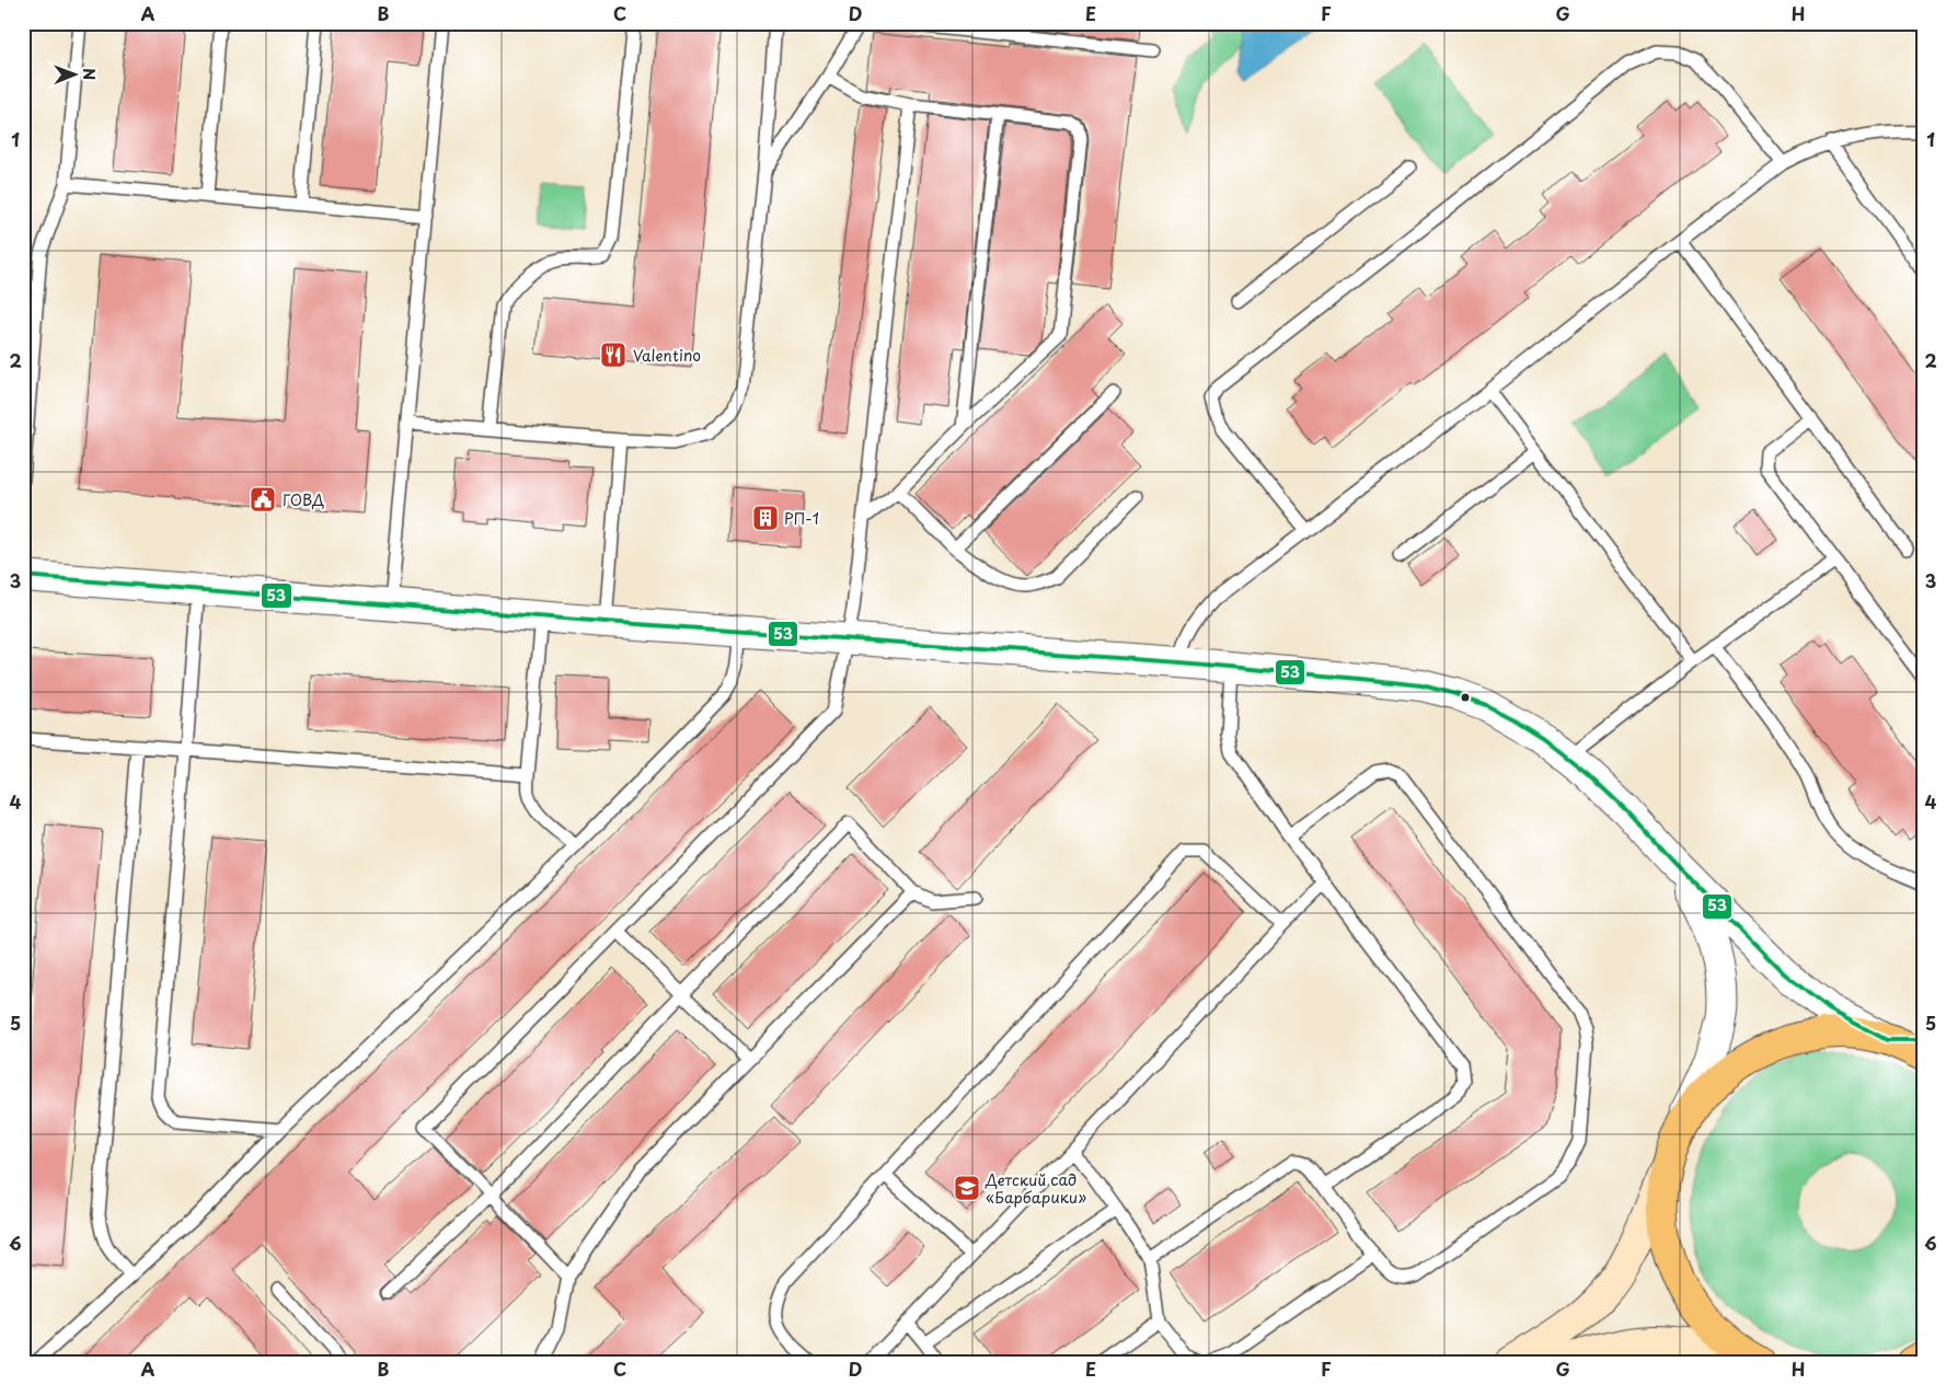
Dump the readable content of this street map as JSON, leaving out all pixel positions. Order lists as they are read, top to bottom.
{
  "places": {
    "restaurant": ["Valentino"],
    "public building": ["ГОВД"],
    "building": ["РП-1"],
    "school or university": ["Детский сад «Барбарики»"]
  },
  "lines": ["transit line 53"],
  "north": "right",
  "grid": {
    "columns": [
      "A",
      "B",
      "C",
      "D",
      "E",
      "F",
      "G",
      "H"
    ],
    "rows": [
      "1",
      "2",
      "3",
      "4",
      "5",
      "6"
    ]
  }
}
